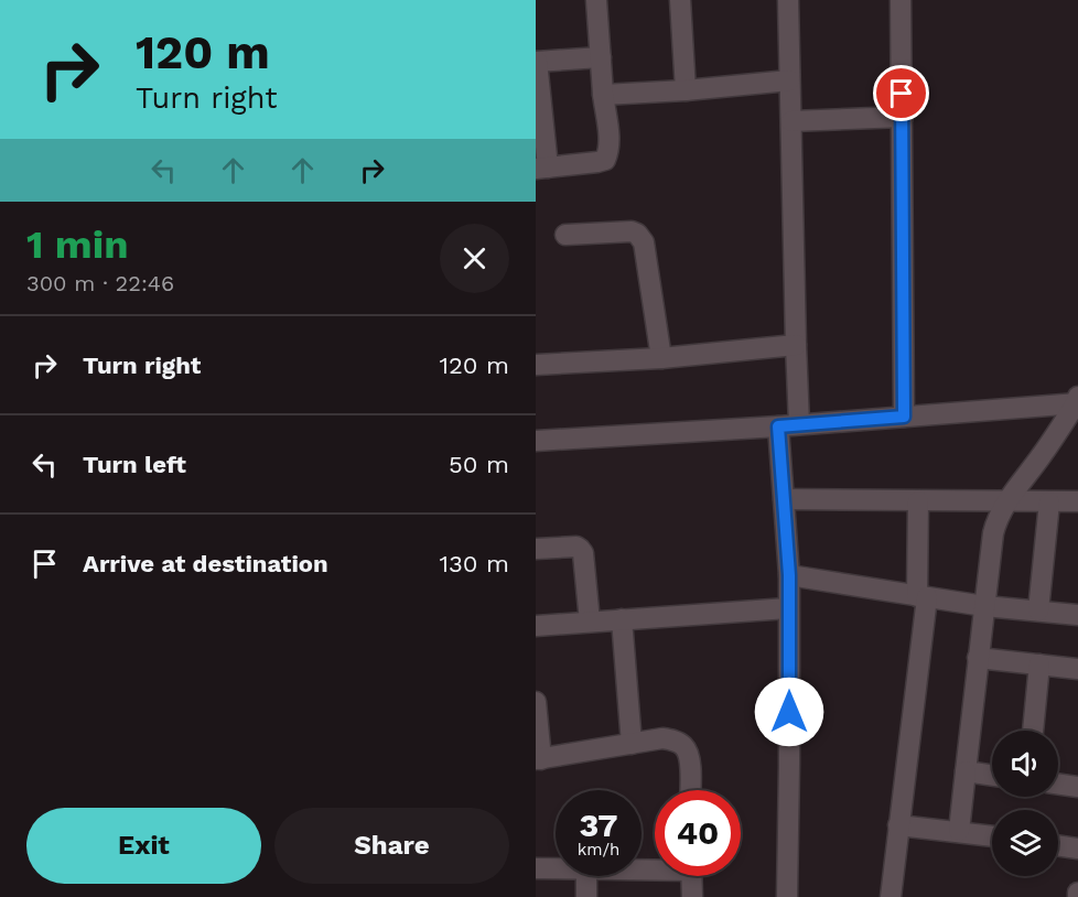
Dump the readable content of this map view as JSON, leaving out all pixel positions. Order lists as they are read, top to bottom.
{
  "page": {
    "turn": ["120 m", "Turn right"],
    "heading": ["1 min", "300 m · 22:46"],
    "list": [
      {
        "name": "Turn right",
        "value": "120 m"
      },
      {
        "name": "Turn left",
        "value": "50 m"
      },
      {
        "name": "Arrive at destination",
        "value": "130 m"
      }
    ],
    "speed": "37 km/h",
    "limit": "40",
    "buttons": ["Exit", "Share"]
  }
}
